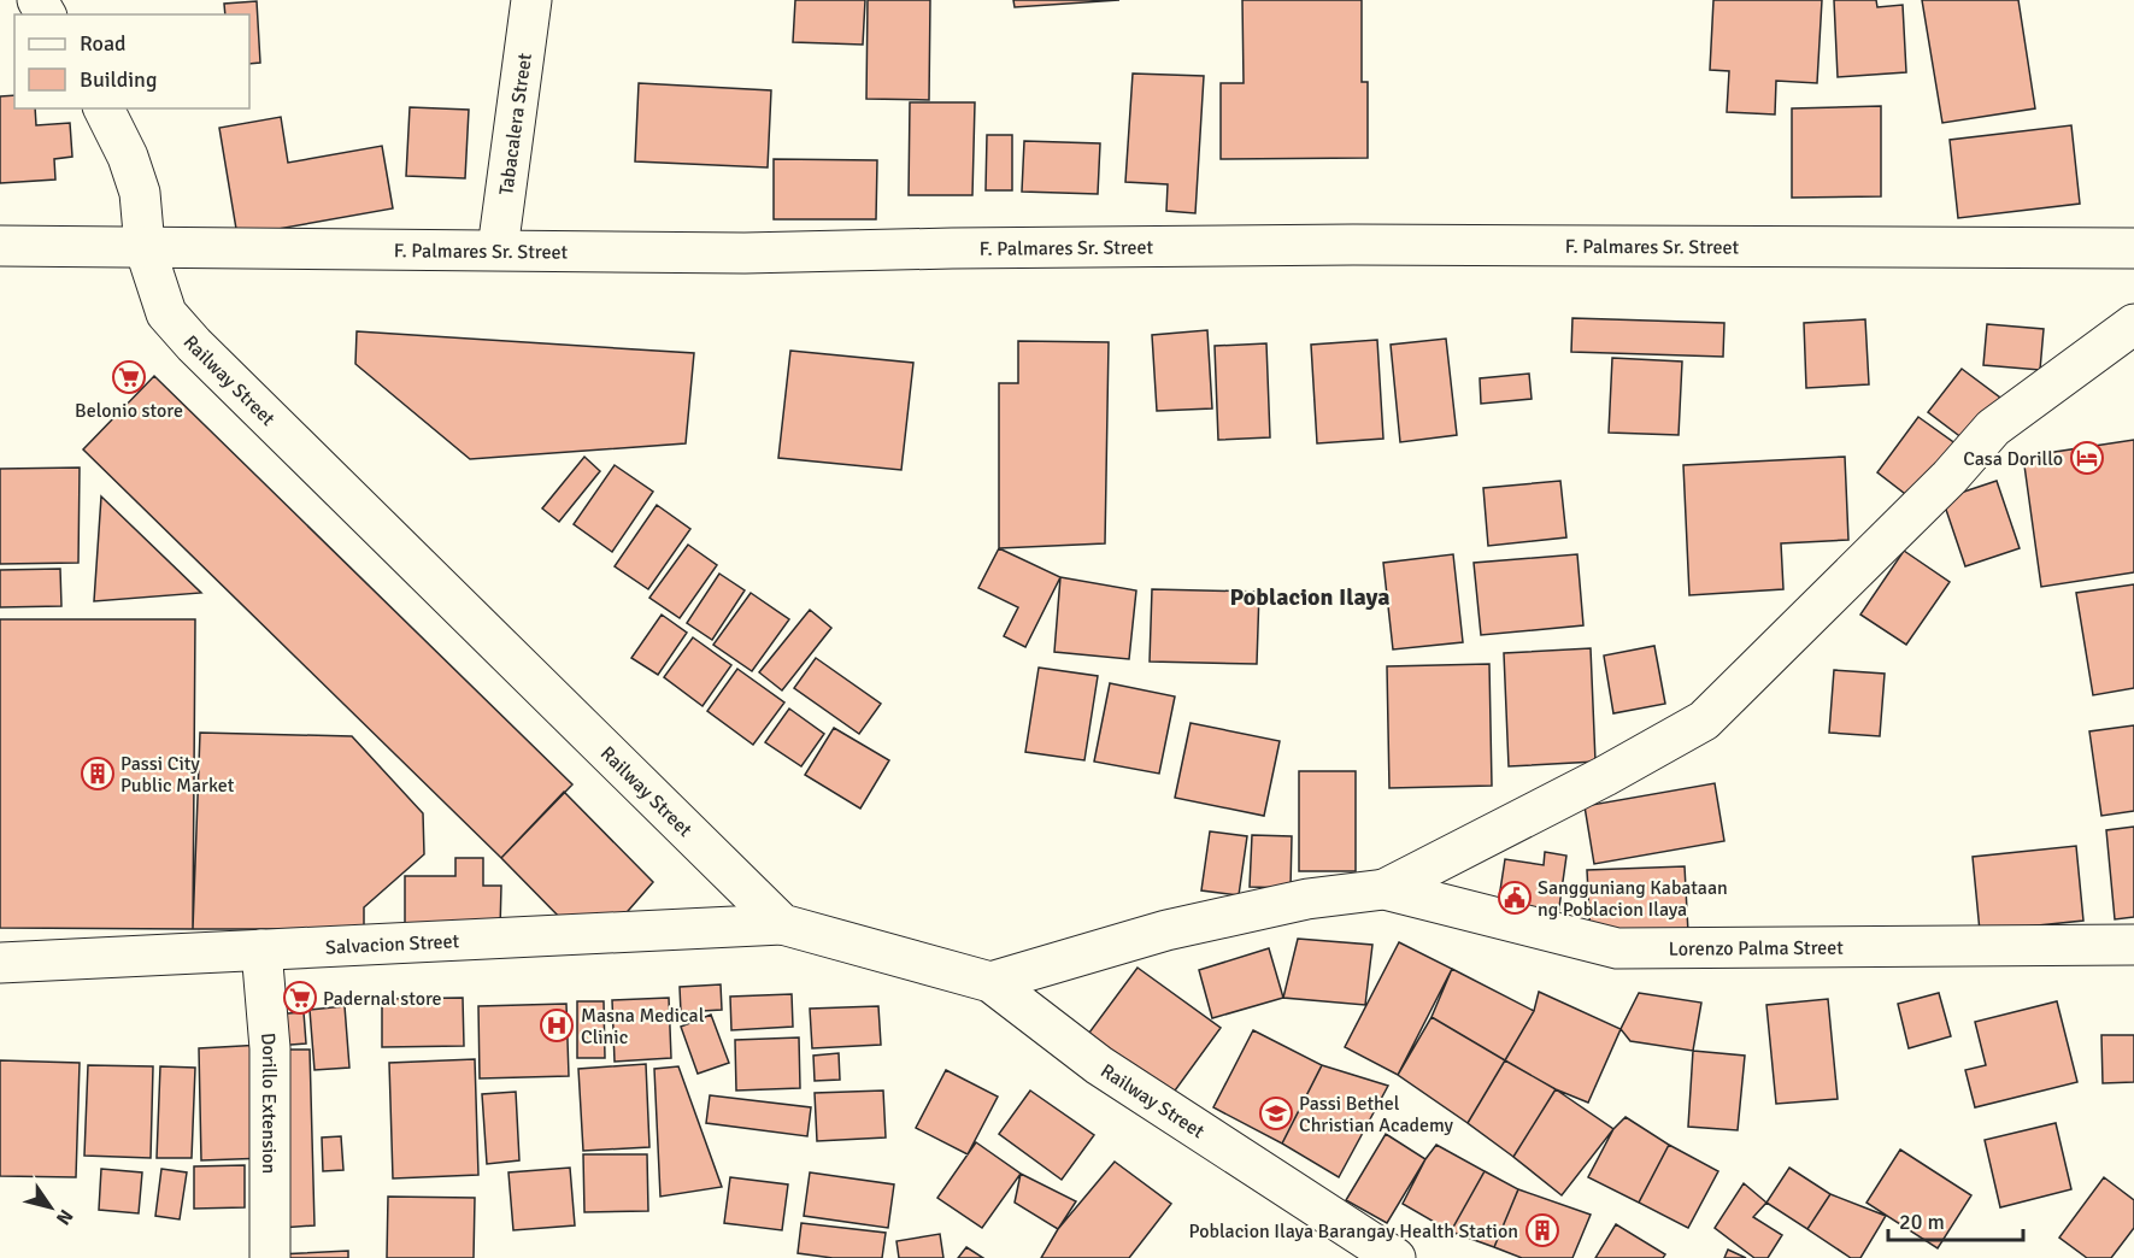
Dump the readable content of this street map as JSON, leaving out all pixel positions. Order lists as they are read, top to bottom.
{
  "streets": {
    "street": [
      "Tabacalera Street",
      "F. Palmares Sr. Street",
      "Railway Street",
      "Salvacion Street",
      "Lorenzo Palma Street",
      "Dorillo Extension"
    ]
  },
  "crossings": [
    ["Tabacalera Street", "F. Palmares Sr. Street"],
    ["F. Palmares Sr. Street", "Railway Street"],
    ["Railway Street", "Salvacion Street"],
    ["Salvacion Street", "Dorillo Extension"]
  ],
  "districts": ["Poblacion Ilaya"],
  "places": {
    "supermarket": ["Belonio store", "Padernal store"],
    "hotel": ["Casa Dorillo"],
    "building": ["Passi City Public Market", "Poblacion Ilaya Barangay Health Station"],
    "public building": ["Sangguniang Kabataan ng Poblacion Ilaya"],
    "hospital": ["Masna Medical Clinic"],
    "school or university": ["Passi Bethel Christian Academy"]
  },
  "legend": ["Road", "Building"],
  "scale_bar": "20 m",
  "north": "bottom right"
}
